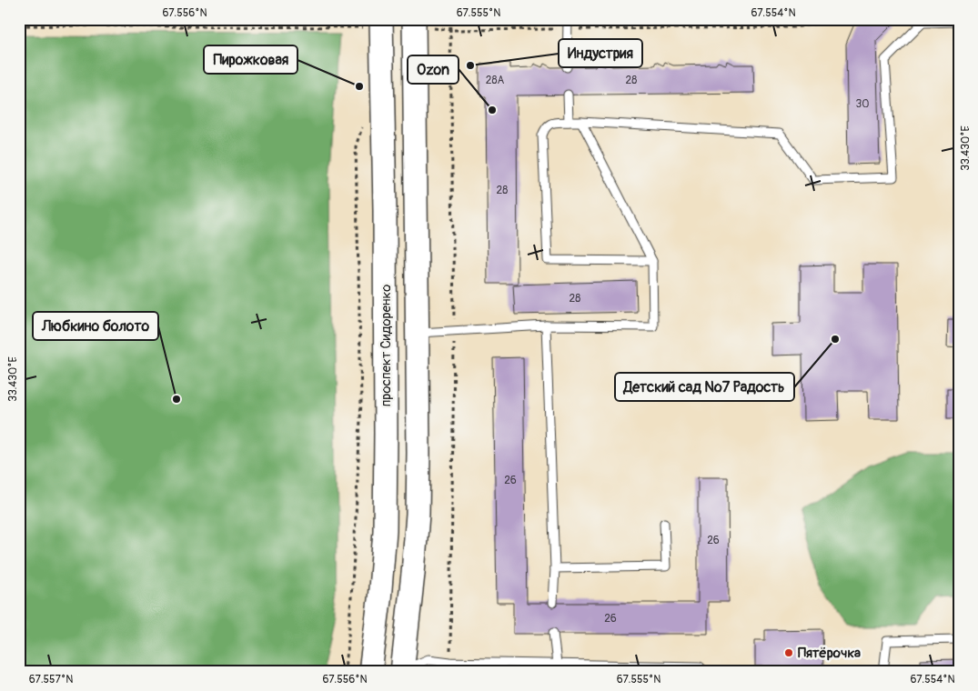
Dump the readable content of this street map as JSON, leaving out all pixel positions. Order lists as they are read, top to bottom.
{
  "streets": {
    "main road": ["проспект Сидоренко"]
  },
  "places": [
    "Индустрия",
    "Пирожковая",
    "Ozon",
    "Детский сад №7 Радость",
    "Любкино болото",
    "Пятёрочка"
  ],
  "house_numbers": [
    "28А",
    "28",
    "30",
    "28",
    "28",
    "26",
    "26",
    "26"
  ],
  "coordinates": [
    "67.556°N",
    "67.555°N",
    "67.554°N",
    "33.430°E",
    "67.557°N"
  ]
}
